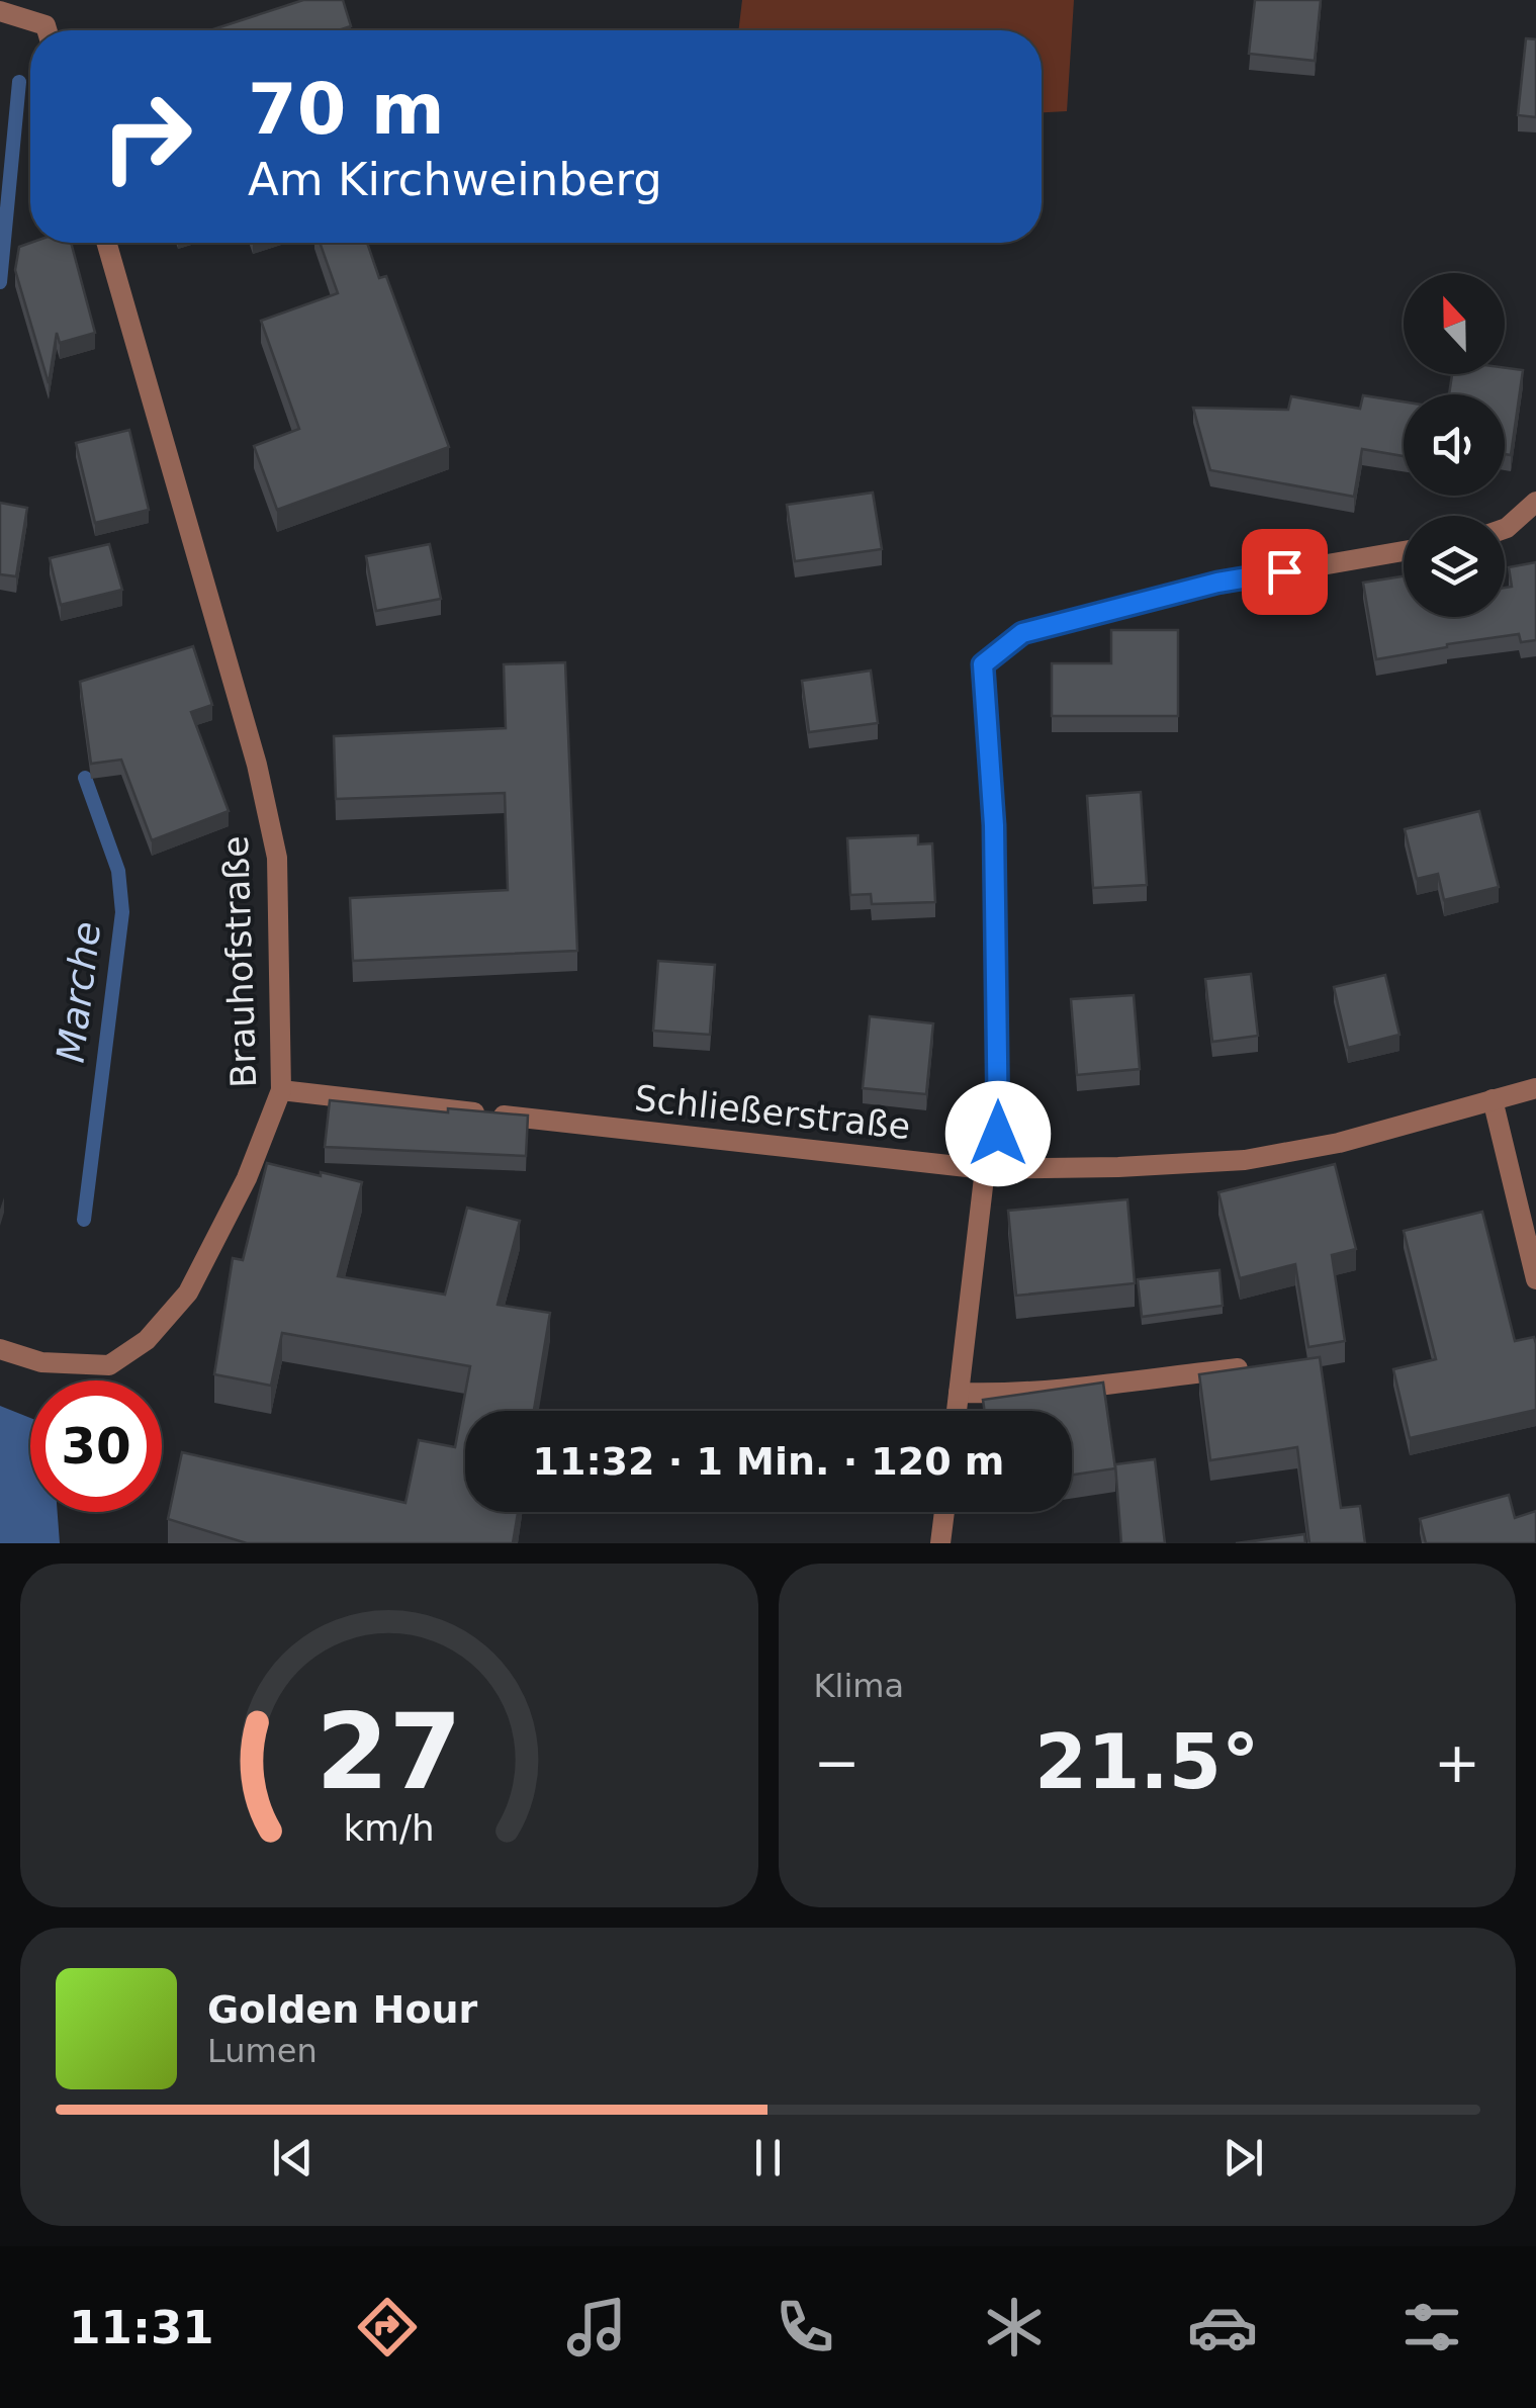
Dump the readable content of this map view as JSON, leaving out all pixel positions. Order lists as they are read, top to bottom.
{
  "streets": {
    "street": ["Brauhofstraße", "Schließerstraße"]
  },
  "crossings": [
    ["Brauhofstraße", "Schließerstraße"]
  ],
  "water": ["Marche"],
  "north": "top",
  "page": {
    "turn": ["70 m", "Am Kirchweinberg"],
    "limit": "30",
    "trip": "11:32 · 1 Min. · 120 m",
    "tile": "Klima",
    "heat": ["−", "21.5°", "+"],
    "song": ["Golden Hour", "Lumen"],
    "tabs": "11:31",
    "gauge": ["27", "km/h"]
  }
}
